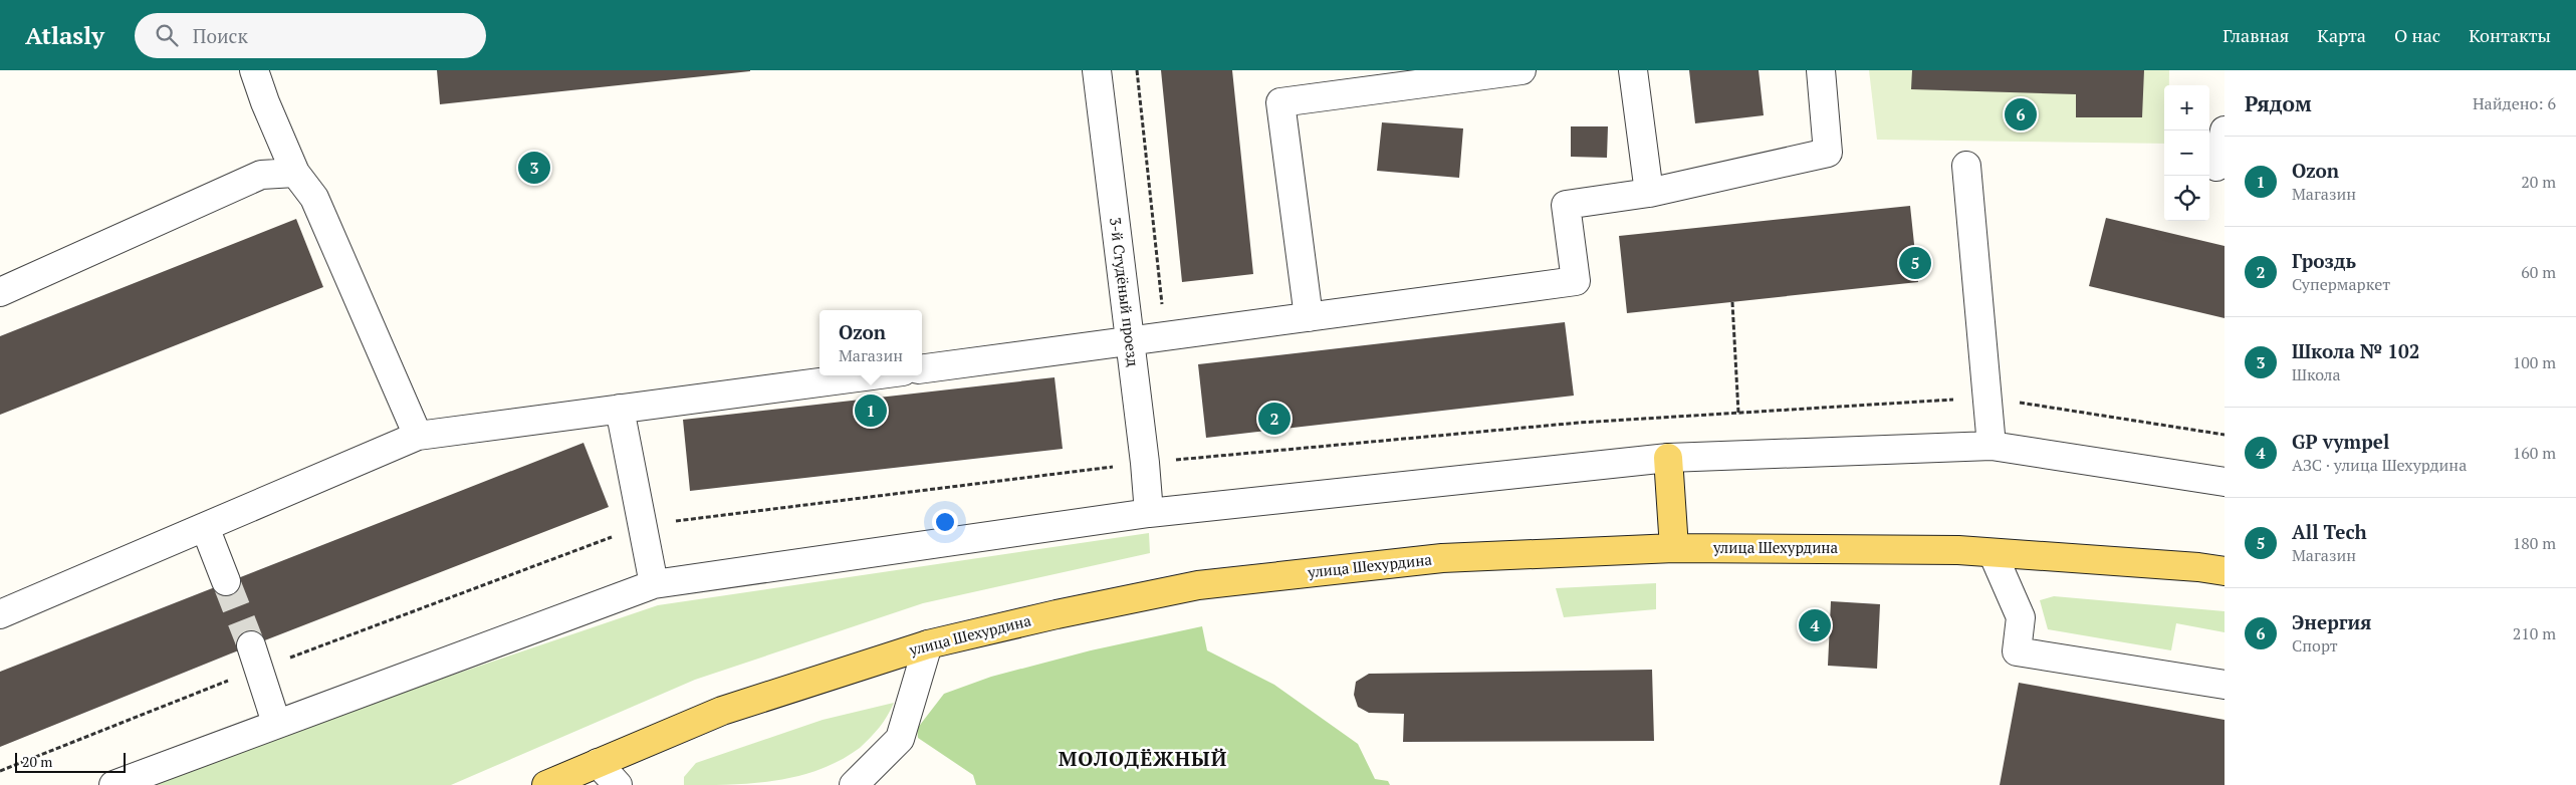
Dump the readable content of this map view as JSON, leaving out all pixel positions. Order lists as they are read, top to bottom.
{
  "streets": {
    "main road": ["улица Шехурдина"],
    "street": ["3-й Студёный проезд"]
  },
  "districts": ["МОЛОДЁЖНЫЙ"],
  "scale_bar": "20 m",
  "page": {
    "header": "Atlasly",
    "search": "Поиск",
    "nav": [
      "Главная",
      "Карта",
      "О нас",
      "Контакты"
    ],
    "heading": ["Рядом", "Найдено: 6"],
    "map_buttons": ["+", "−"],
    "pins": [
      "6",
      "3",
      "5",
      "1",
      "2",
      "4"
    ],
    "list": [
      {
        "mark": "1",
        "name": "Ozon",
        "note": "Магазин",
        "value": "20 m"
      },
      {
        "mark": "2",
        "name": "Гроздь",
        "note": "Супермаркет",
        "value": "60 m"
      },
      {
        "mark": "3",
        "name": "Школа № 102",
        "note": "Школа",
        "value": "100 m"
      },
      {
        "mark": "4",
        "name": "GP vympel",
        "note": "АЗС · улица Шехурдина",
        "value": "160 m"
      },
      {
        "mark": "5",
        "name": "All Tech",
        "note": "Магазин",
        "value": "180 m"
      },
      {
        "mark": "6",
        "name": "Энергия",
        "note": "Спорт",
        "value": "210 m"
      }
    ],
    "popup": ["Ozon", "Магазин"],
    "scale": "20 m"
  }
}
